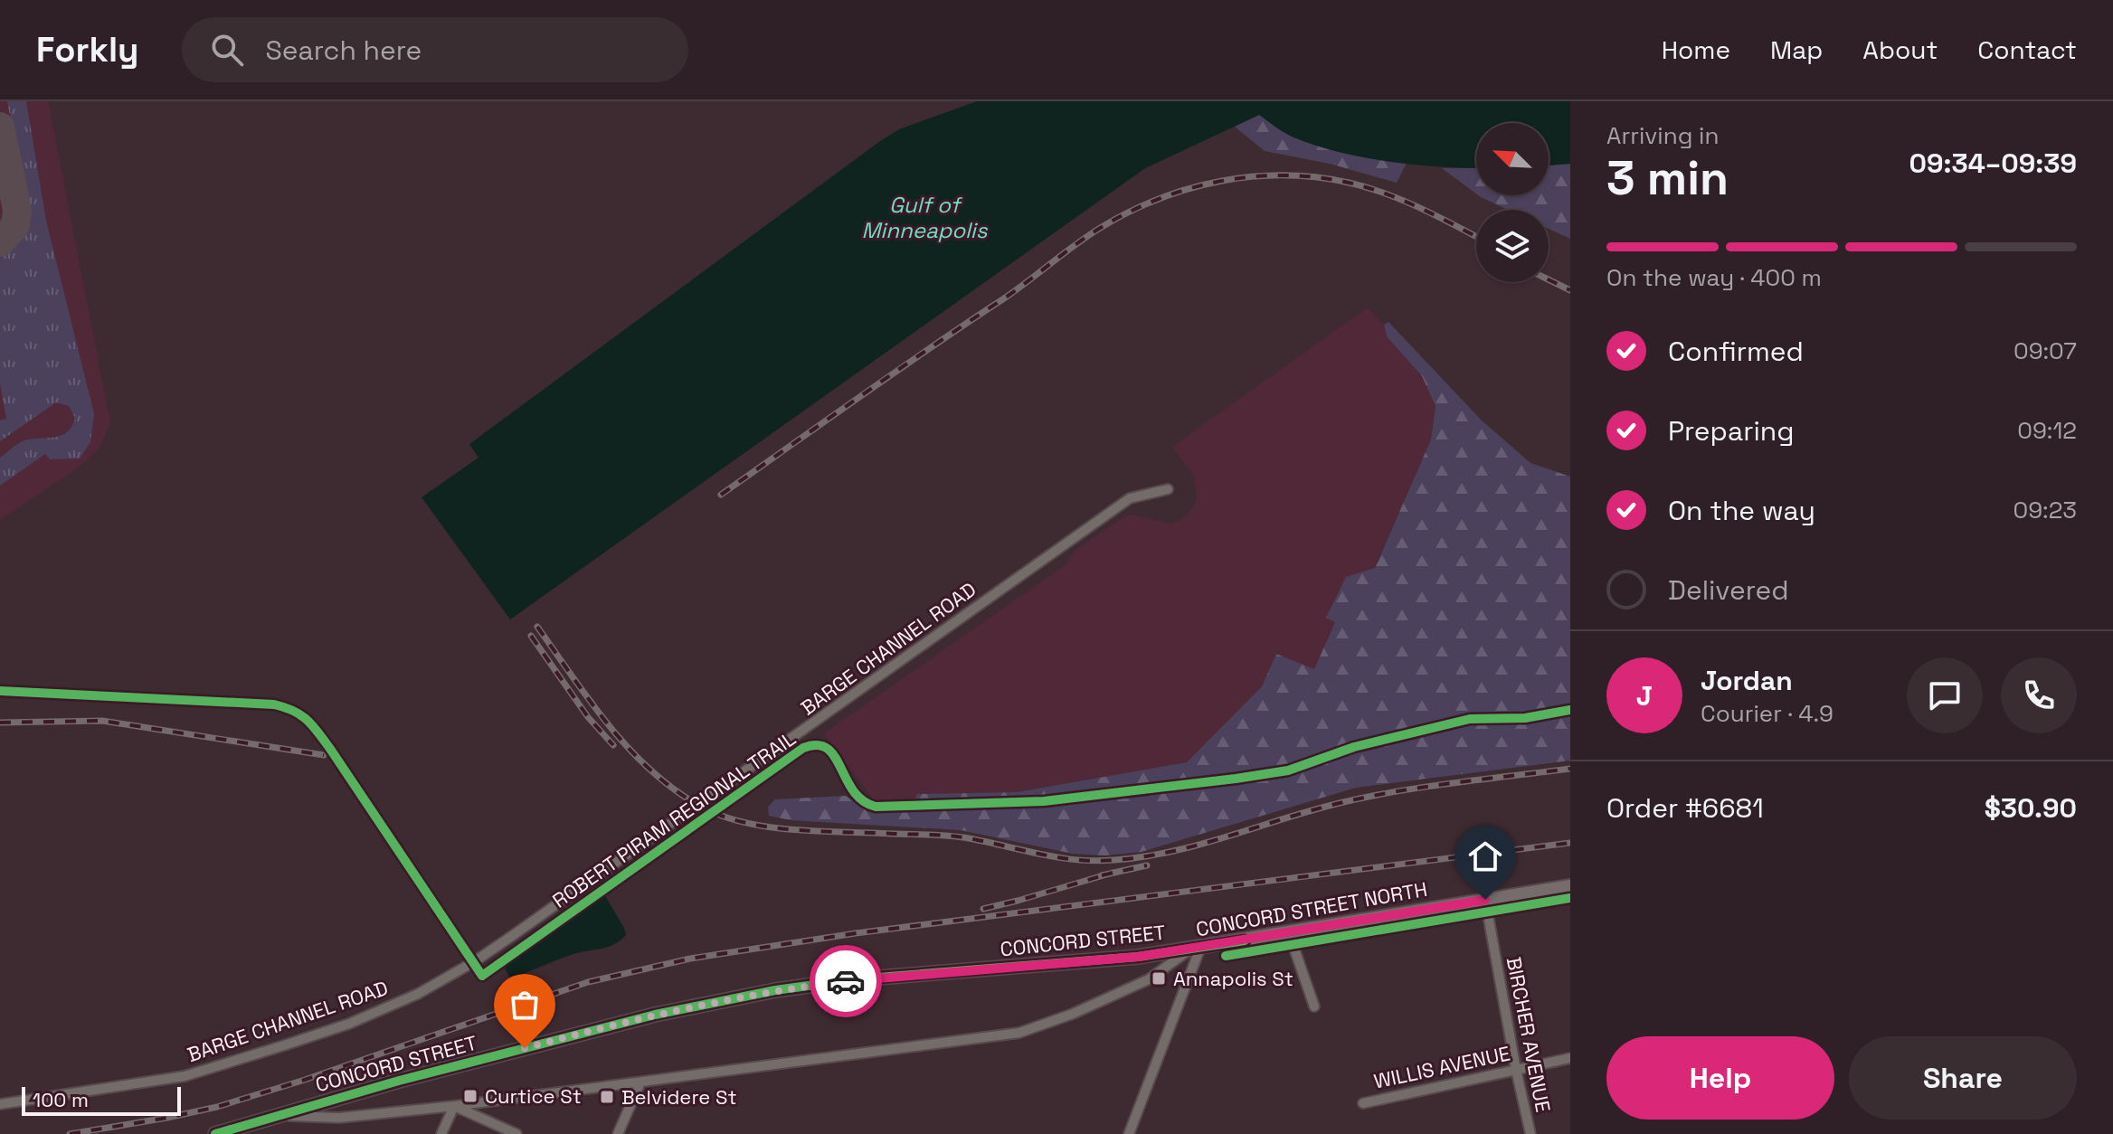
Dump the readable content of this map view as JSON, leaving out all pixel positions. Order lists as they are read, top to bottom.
{
  "streets": {
    "main road": ["CONCORD STREET NORTH", "CONCORD STREET"],
    "street": ["BARGE CHANNEL ROAD", "BIRCHER AVENUE", "WILLIS AVENUE"],
    "cycle path": ["ROBERT PIRAM REGIONAL TRAIL"]
  },
  "crossings": [
    ["CONCORD STREET NORTH", "CONCORD STREET"],
    ["CONCORD STREET NORTH", "BIRCHER AVENUE"],
    ["BIRCHER AVENUE", "WILLIS AVENUE"]
  ],
  "water": ["Gulf of Minneapolis"],
  "places": {
    "transit": ["Annapolis St", "Curtice St", "Belvidere St"]
  },
  "scale_bar": "100 m",
  "north": "top left",
  "page": {
    "header": "Forkly",
    "search": "Search here",
    "nav": [
      "Home",
      "Map",
      "About",
      "Contact"
    ],
    "heading": ["3 min", "Arriving in", "09:34–09:39"],
    "panel": [
      "Jordan",
      "Courier · 4.9",
      "Order #6681",
      "$30.90"
    ],
    "bar": "On the way · 400 m",
    "list": [
      ["Confirmed", "09:07"],
      ["Preparing", "09:12"],
      ["On the way", "09:23"],
      "Delivered"
    ],
    "round": "J",
    "buttons": ["Help", "Share"],
    "scale": "100 m"
  }
}
